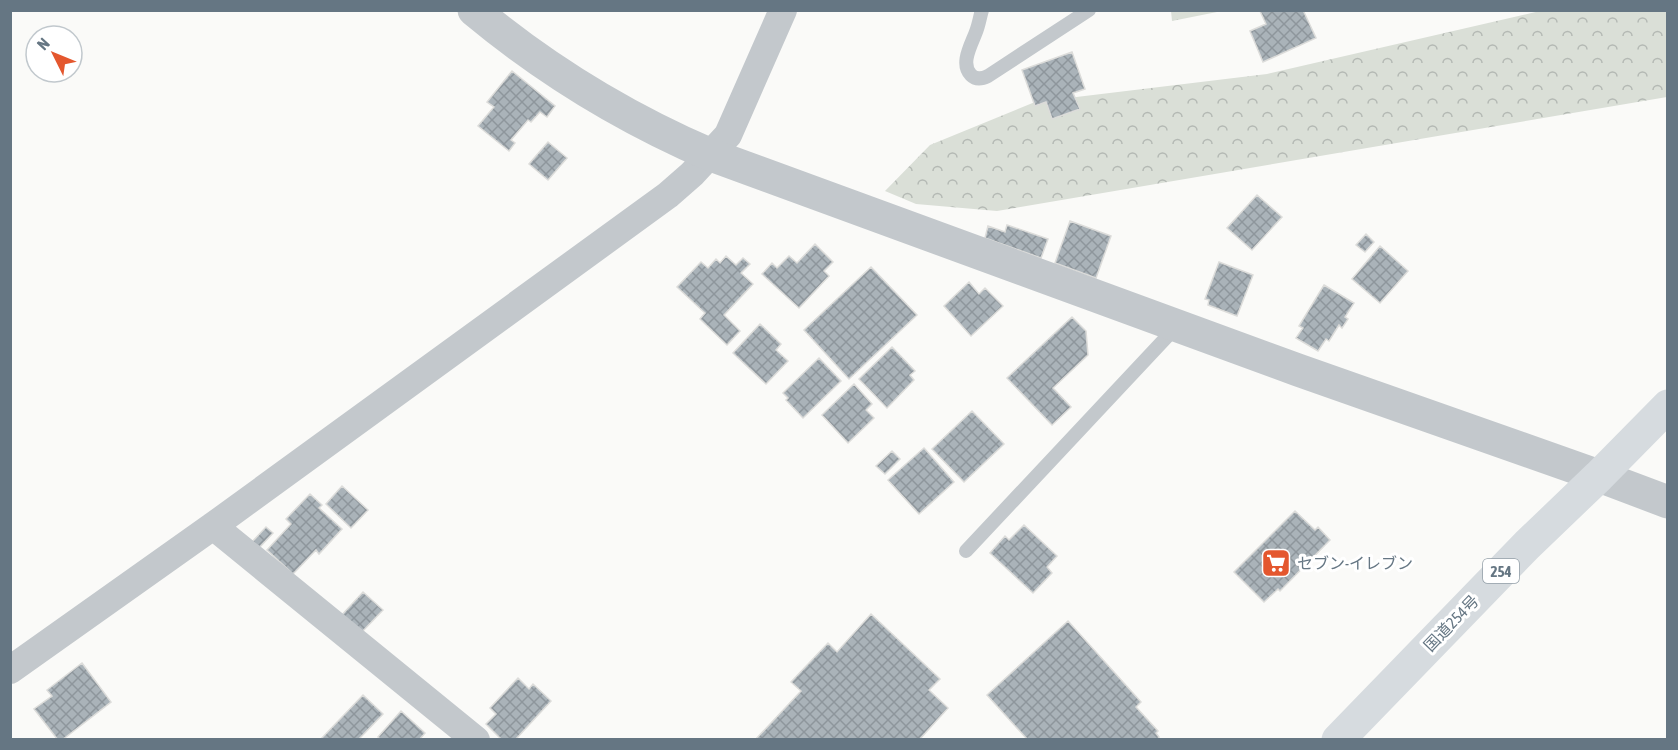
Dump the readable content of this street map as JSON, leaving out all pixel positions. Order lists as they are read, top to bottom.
{
  "streets": {
    "highway": ["254", "国道254号"]
  },
  "places": {
    "supermarket": ["セブン-イレブン"]
  },
  "north": "top left"
}
